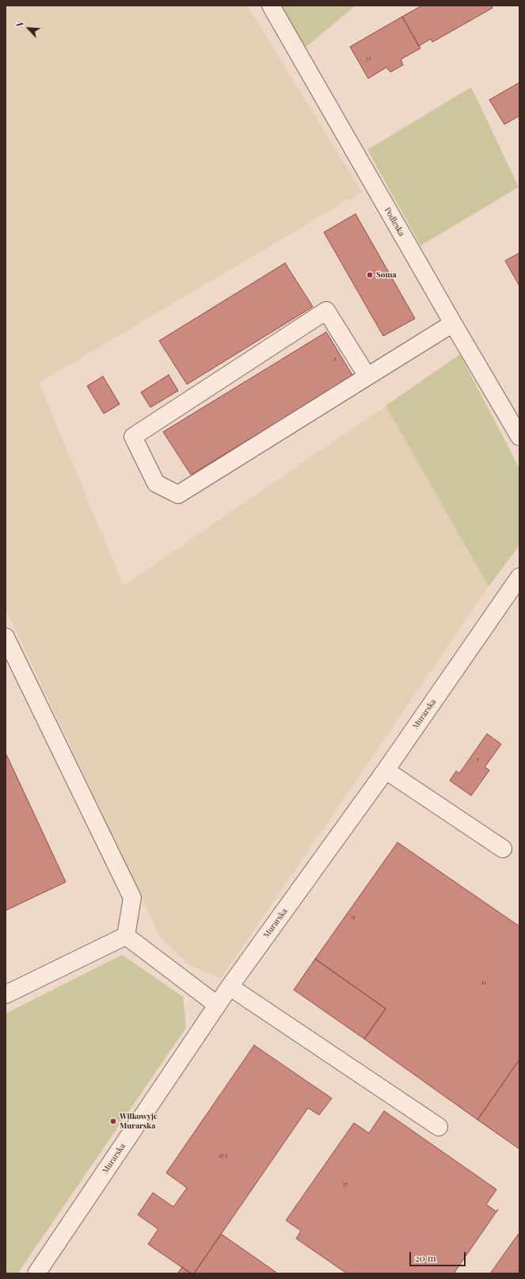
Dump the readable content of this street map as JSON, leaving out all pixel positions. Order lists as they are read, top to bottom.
{
  "streets": {
    "street": ["Podleska", "Murarska"]
  },
  "places": ["Soma", "Wilkowyje Murarska"],
  "house_numbers": [
    "32",
    "2",
    "7",
    "9",
    "11",
    "17A",
    "17"
  ],
  "scale_bar": "20 m",
  "north": "top left"
}
